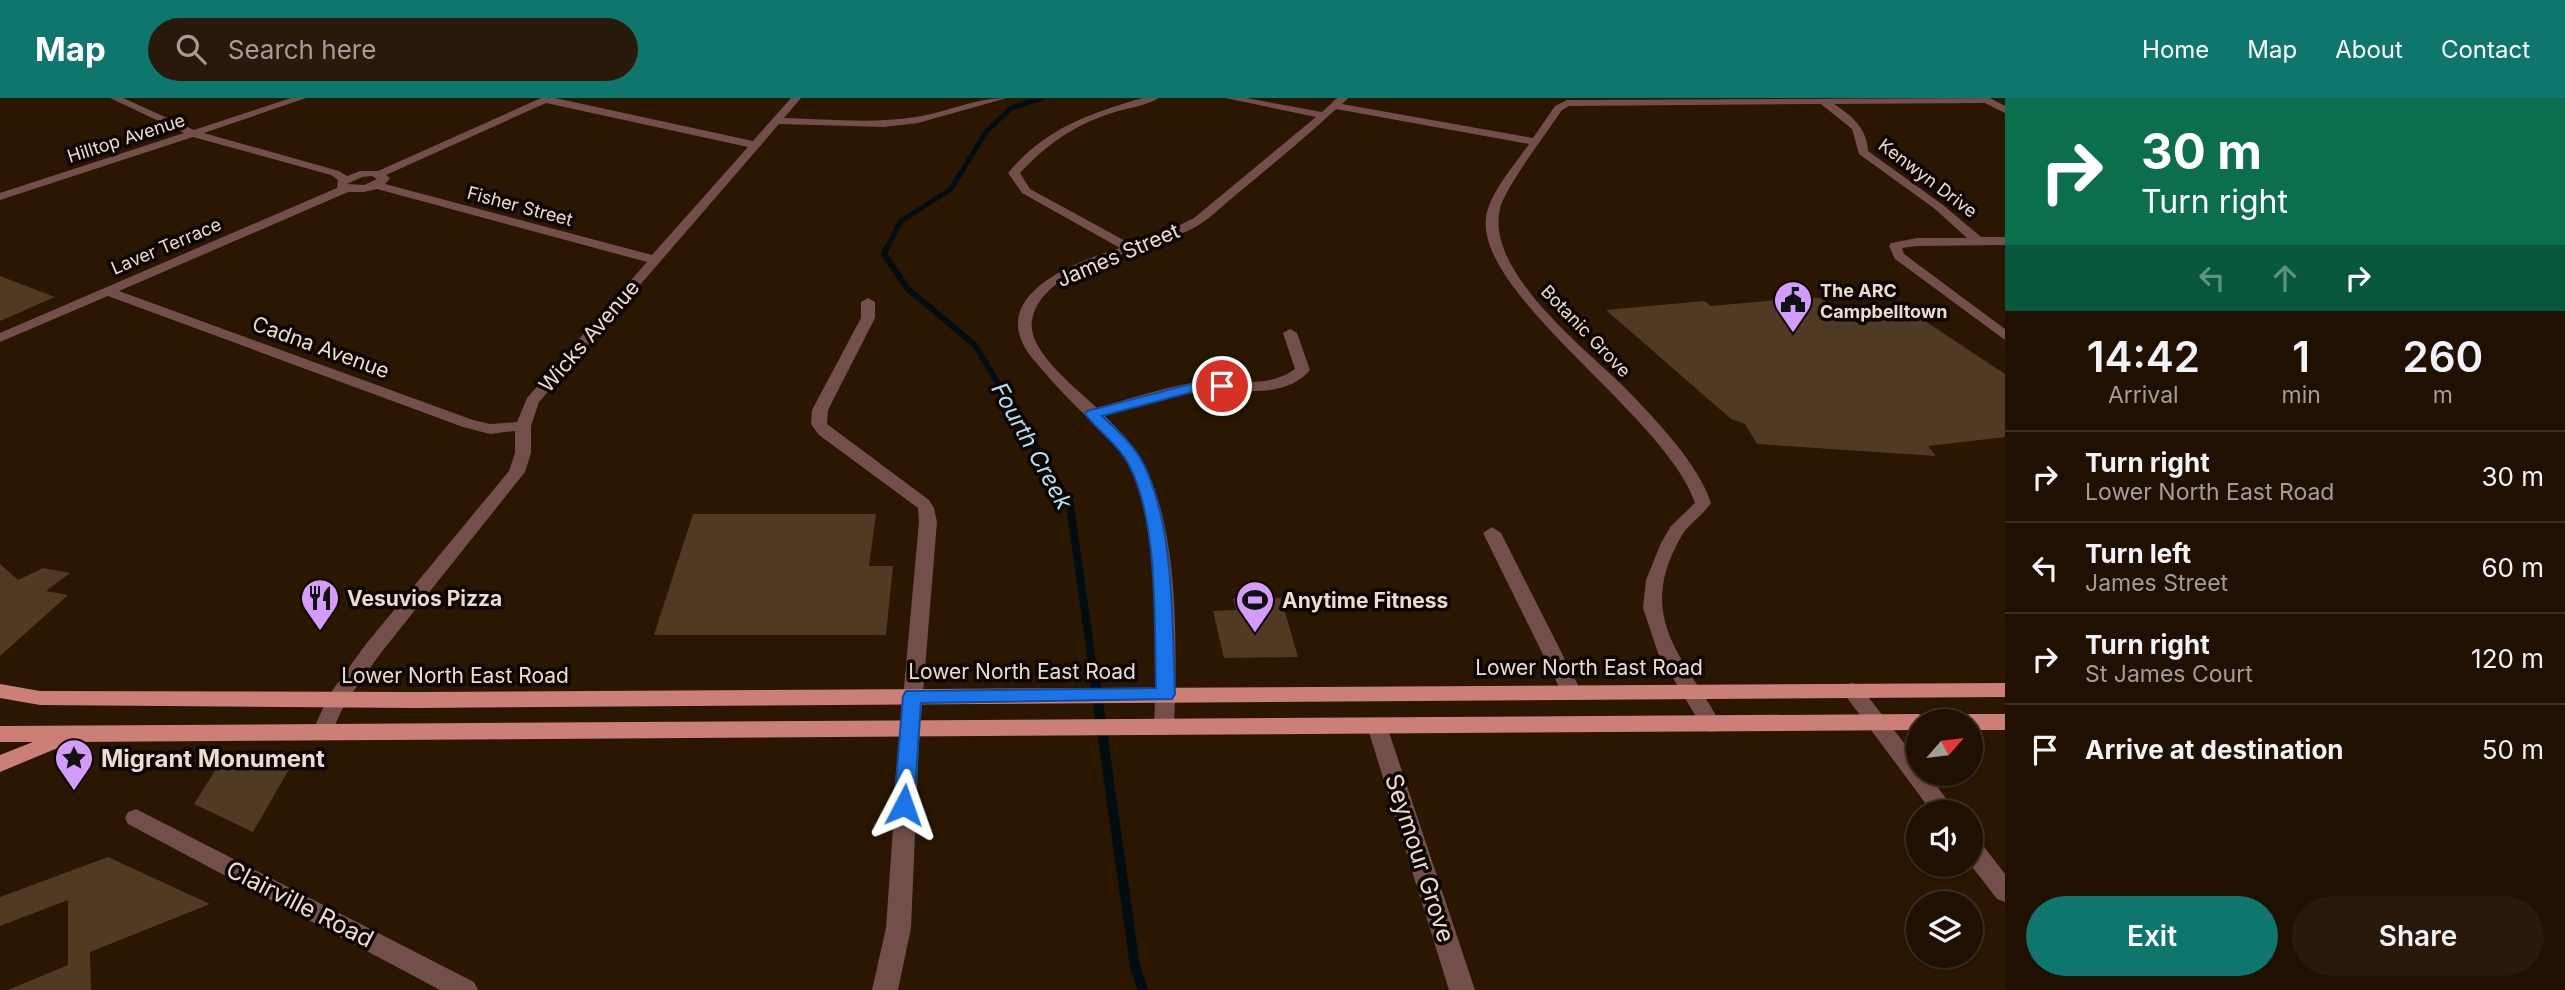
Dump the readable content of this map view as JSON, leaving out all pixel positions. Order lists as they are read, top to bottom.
{
  "streets": {
    "main road": ["Lower North East Road"],
    "street": [
      "Hilltop Avenue",
      "Kenwyn Drive",
      "Fisher Street",
      "Laver Terrace",
      "James Street",
      "Botanic Grove",
      "Wicks Avenue",
      "Cadna Avenue",
      "Seymour Grove",
      "Clairville Road"
    ]
  },
  "crossings": [
    ["Kenwyn Drive", "Botanic Grove"],
    ["Fisher Street", "Wicks Avenue"],
    ["Laver Terrace", "Cadna Avenue"],
    ["James Street", "Lower North East Road"],
    ["Botanic Grove", "Lower North East Road"],
    ["Wicks Avenue", "Cadna Avenue"],
    ["Wicks Avenue", "Lower North East Road"]
  ],
  "water": ["Fourth Creek"],
  "places": {
    "public building": ["The ARC Campbelltown"],
    "restaurant": ["Vesuvios Pizza"],
    "sports": ["Anytime Fitness"],
    "place": ["Migrant Monument"]
  },
  "north": "top right",
  "page": {
    "header": "Map",
    "search": "Search here",
    "nav": [
      "Home",
      "Map",
      "About",
      "Contact"
    ],
    "turn": ["30 m", "Turn right"],
    "eta": [
      "14:42",
      "Arrival",
      "1",
      "min",
      "260",
      "m"
    ],
    "list": [
      {
        "name": "Turn right",
        "note": "Lower North East Road",
        "value": "30 m"
      },
      {
        "name": "Turn left",
        "note": "James Street",
        "value": "60 m"
      },
      {
        "name": "Turn right",
        "note": "St James Court",
        "value": "120 m"
      },
      {
        "name": "Arrive at destination",
        "value": "50 m"
      }
    ],
    "buttons": ["Exit", "Share"]
  }
}
